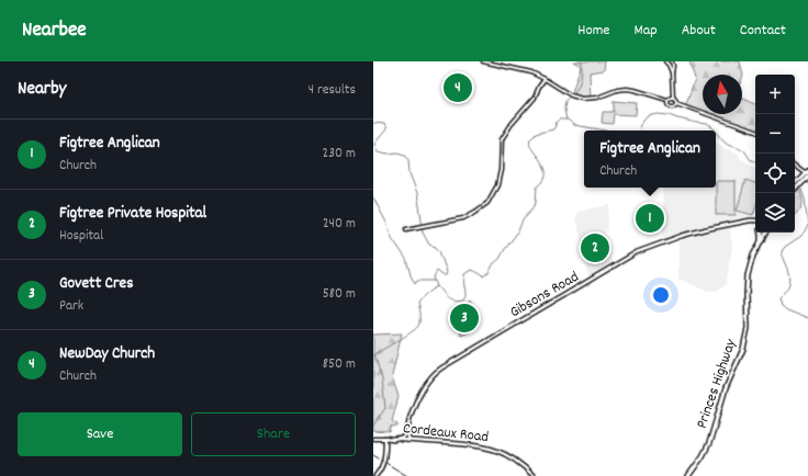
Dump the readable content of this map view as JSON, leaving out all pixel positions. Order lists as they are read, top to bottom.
{
  "streets": {
    "main road": ["Gibsons Road", "Princes Highway", "Cordeaux Road"]
  },
  "crossings": [
    ["Gibsons Road", "Cordeaux Road"]
  ],
  "north": "top",
  "page": {
    "header": "Nearbee",
    "nav": [
      "Home",
      "Map",
      "About",
      "Contact"
    ],
    "heading": ["Nearby", "4 results"],
    "pins": [
      "4",
      "1",
      "2",
      "3"
    ],
    "map_buttons": ["+", "−"],
    "list": [
      {
        "mark": "1",
        "name": "Figtree Anglican",
        "note": "Church",
        "value": "230 m"
      },
      {
        "mark": "2",
        "name": "Figtree Private Hospital",
        "note": "Hospital",
        "value": "240 m"
      },
      {
        "mark": "3",
        "name": "Govett Cres",
        "note": "Park",
        "value": "580 m"
      },
      {
        "mark": "4",
        "name": "NewDay Church",
        "note": "Church",
        "value": "850 m"
      }
    ],
    "popup": ["Figtree Anglican", "Church"],
    "buttons": ["Save", "Share"]
  }
}
